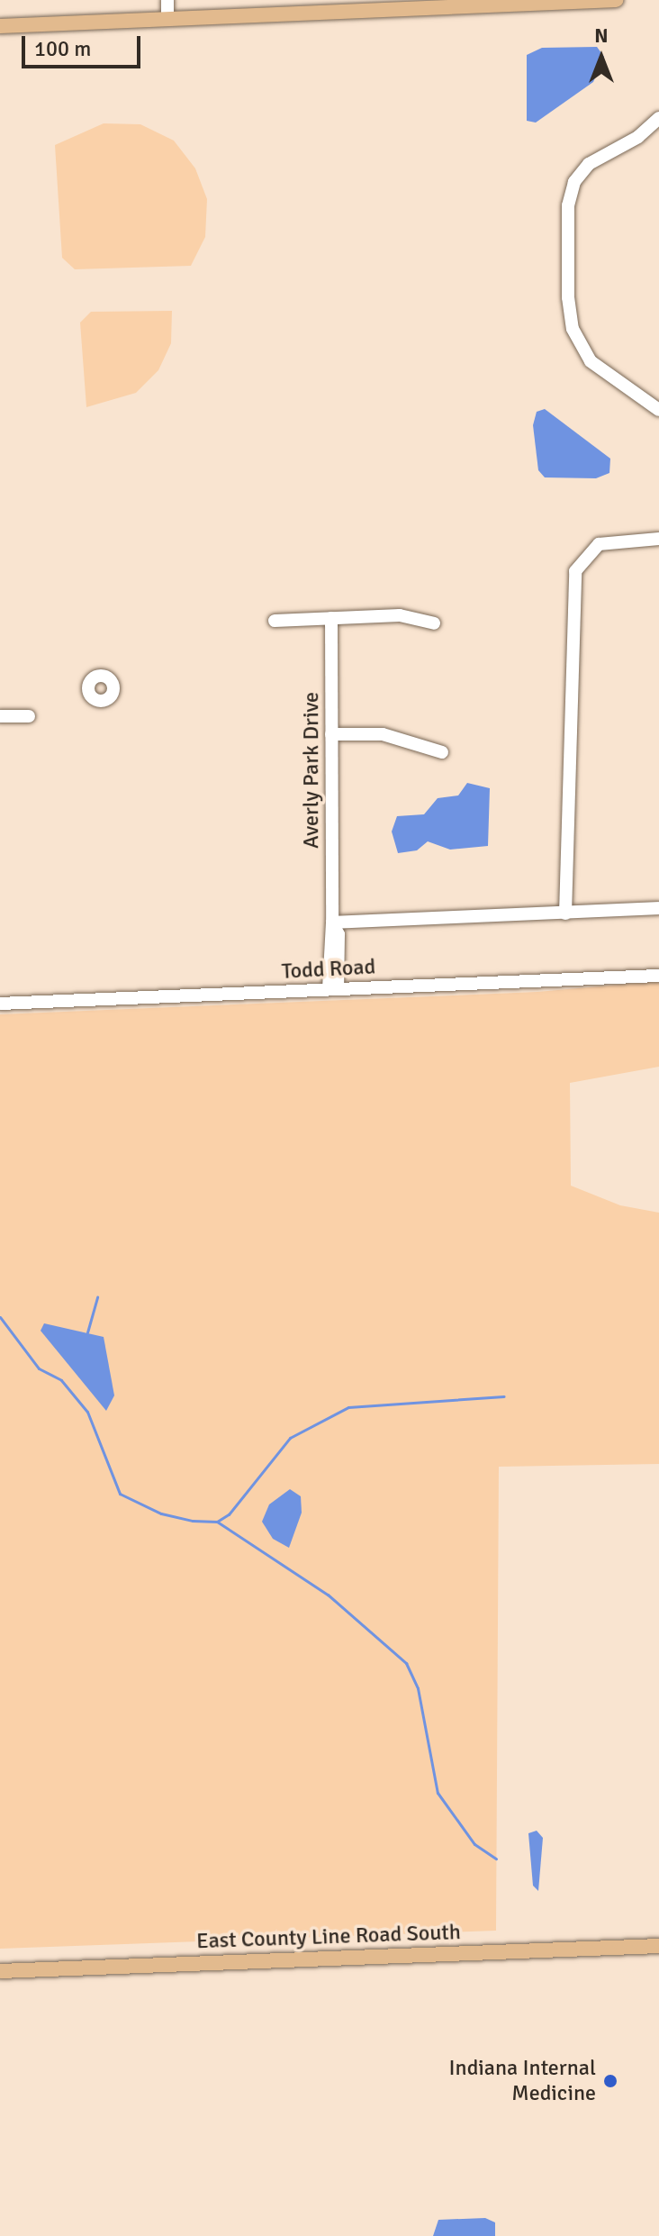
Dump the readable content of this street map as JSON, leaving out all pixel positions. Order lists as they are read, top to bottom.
{
  "streets": {
    "main road": ["East County Line Road South"],
    "street": ["Averly Park Drive", "Todd Road"]
  },
  "crossings": [
    ["Averly Park Drive", "Todd Road"]
  ],
  "places": ["Indiana Internal Medicine"],
  "scale_bar": "100 m",
  "north": "top"
}
